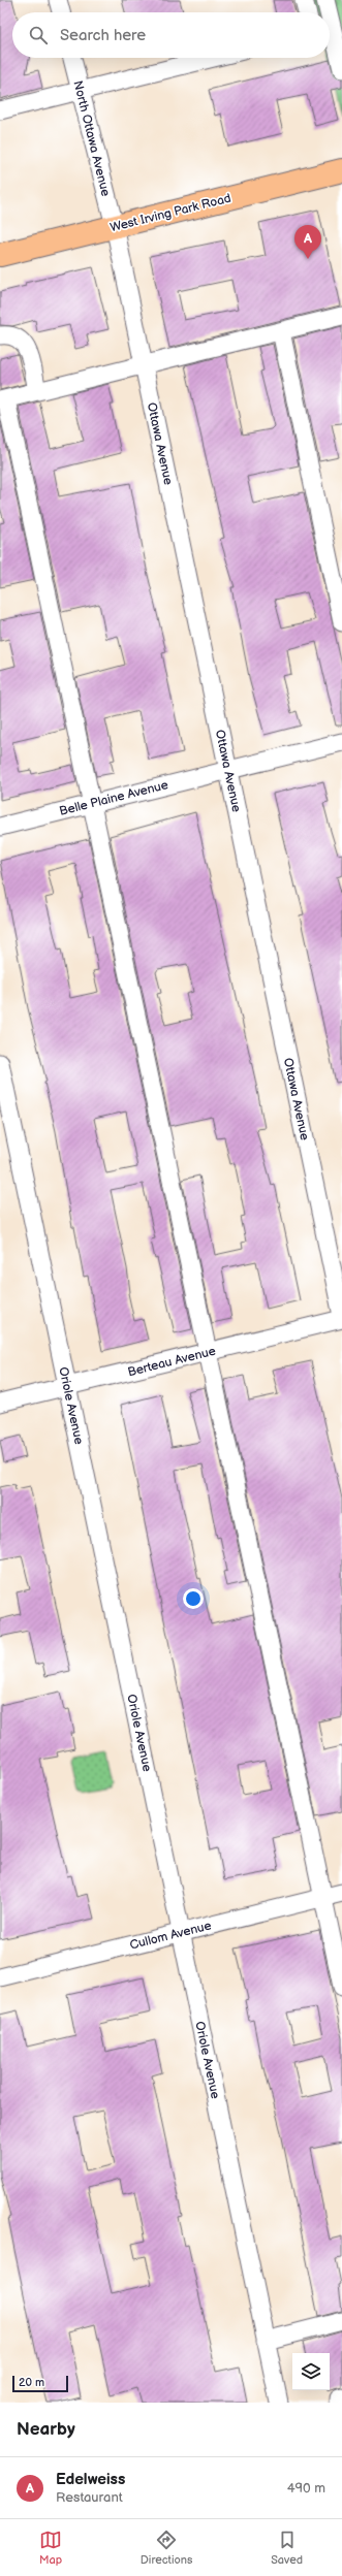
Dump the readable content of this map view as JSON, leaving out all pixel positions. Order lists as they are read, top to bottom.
{
  "streets": {
    "main road": ["West Irving Park Road"],
    "street": [
      "North Ottawa Avenue",
      "Ottawa Avenue",
      "Belle Plaine Avenue",
      "Berteau Avenue",
      "Oriole Avenue",
      "Cullom Avenue"
    ]
  },
  "crossings": [
    ["North Ottawa Avenue", "West Irving Park Road"],
    ["North Ottawa Avenue", "Ottawa Avenue"],
    ["West Irving Park Road", "Ottawa Avenue"],
    ["Ottawa Avenue", "Belle Plaine Avenue"],
    ["Ottawa Avenue", "Berteau Avenue"],
    ["Berteau Avenue", "Oriole Avenue"],
    ["Oriole Avenue", "Cullom Avenue"]
  ],
  "scale_bar": "20 m",
  "page": {
    "search": "Search here",
    "pins": "A",
    "scale": "20 m",
    "heading": "Nearby",
    "list": [
      {
        "mark": "A",
        "name": "Edelweiss",
        "note": "Restaurant",
        "value": "490 m"
      }
    ],
    "nav": ["Map", "Directions", "Saved"]
  }
}
